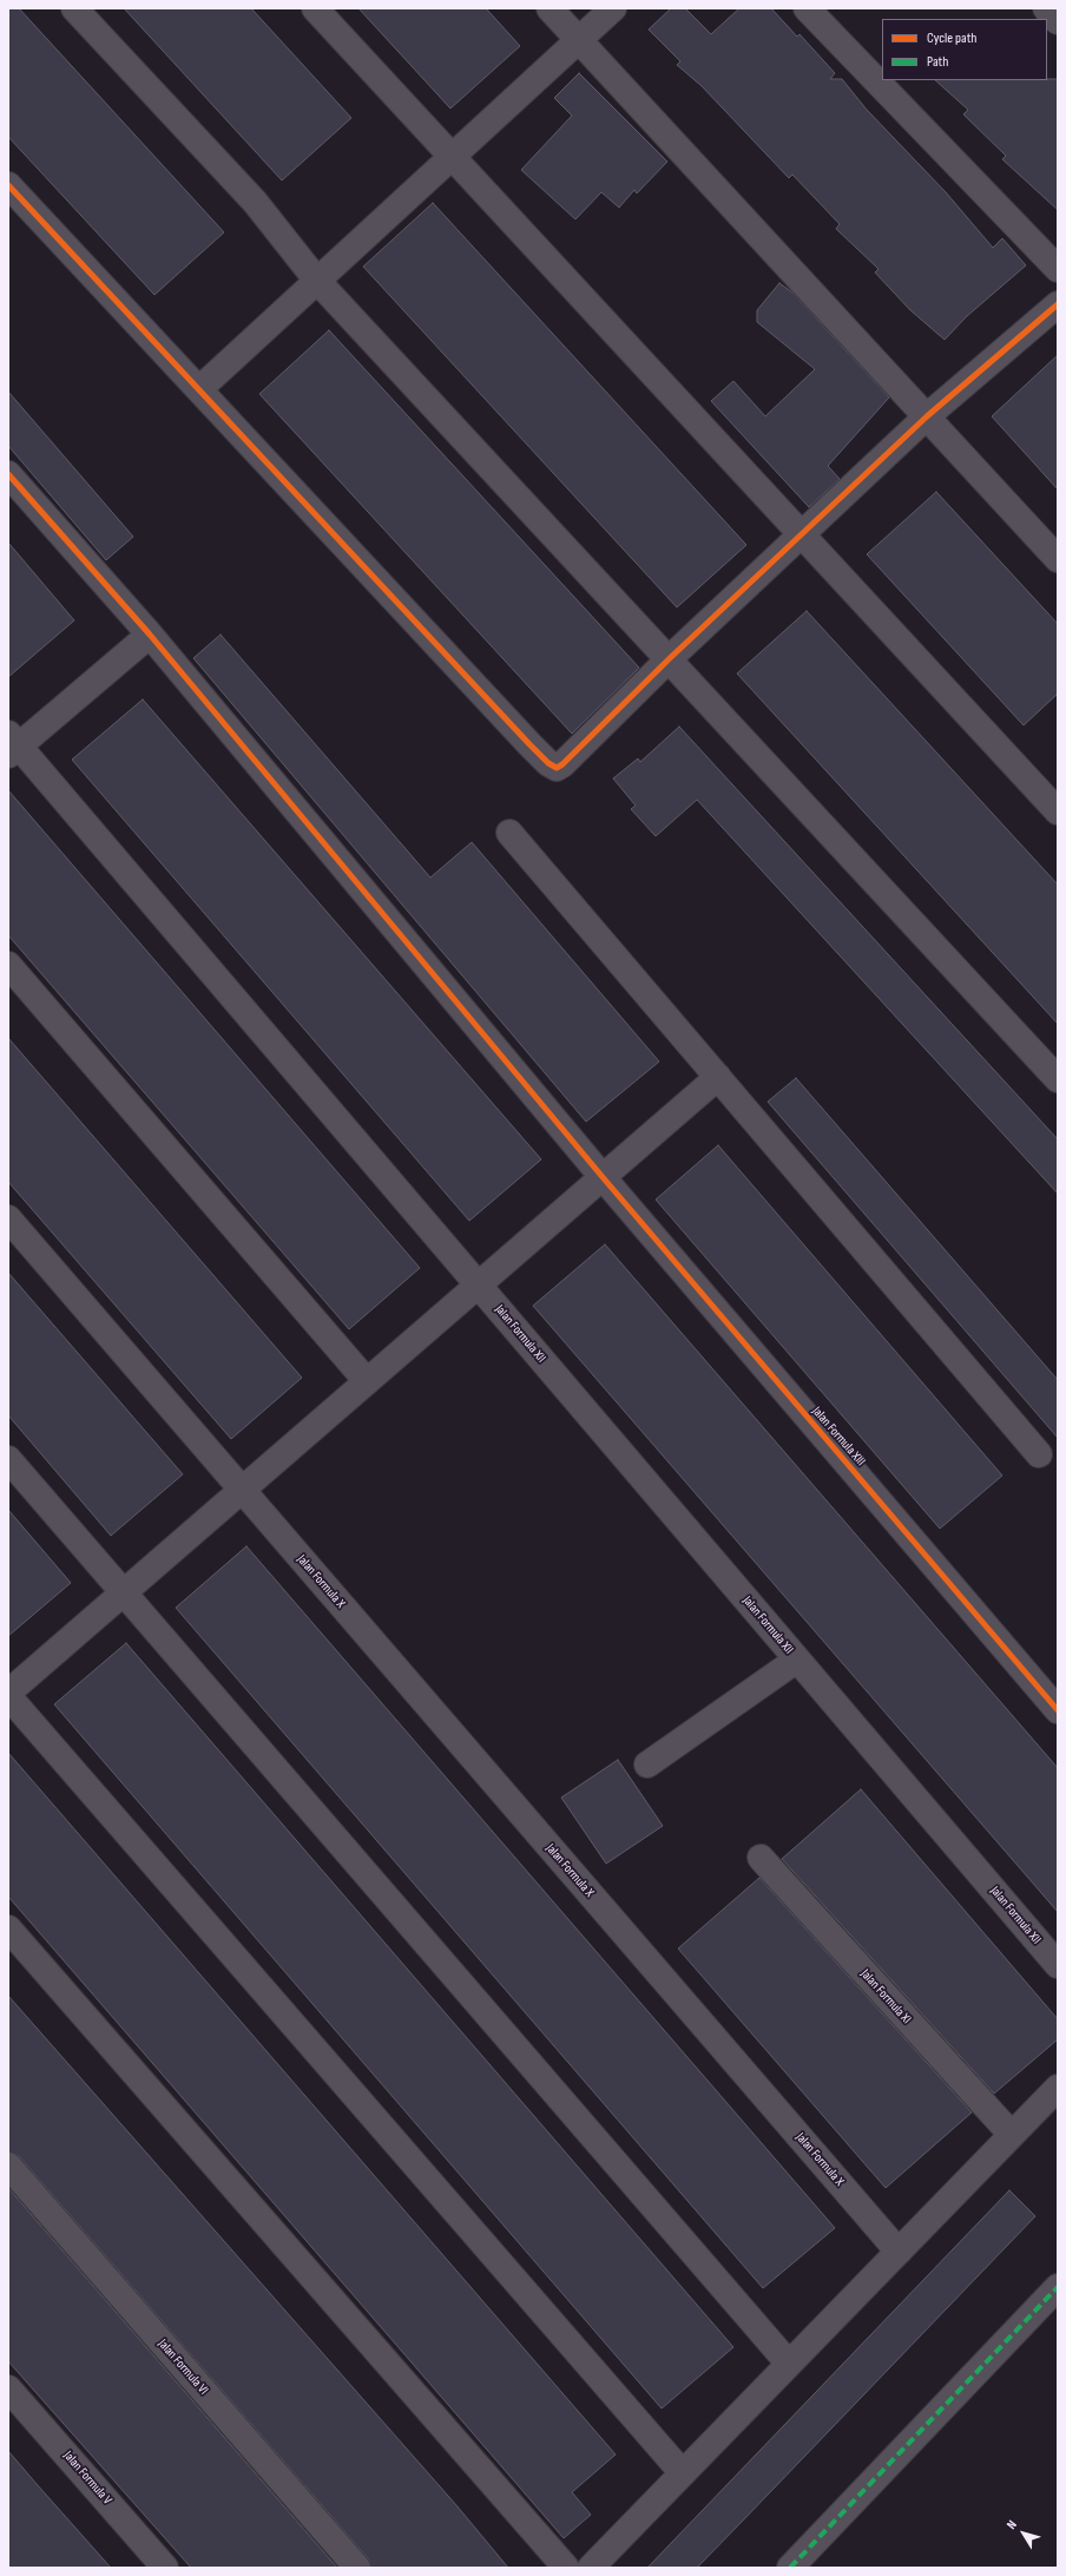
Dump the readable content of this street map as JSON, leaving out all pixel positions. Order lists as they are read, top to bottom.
{
  "streets": {
    "street": [
      "Jalan Formula XII",
      "Jalan Formula XIII",
      "Jalan Formula X",
      "Jalan Formula XI",
      "Jalan Formula VI",
      "Jalan Formula V"
    ]
  },
  "legend": ["Cycle path", "Path"],
  "north": "top left"
}
